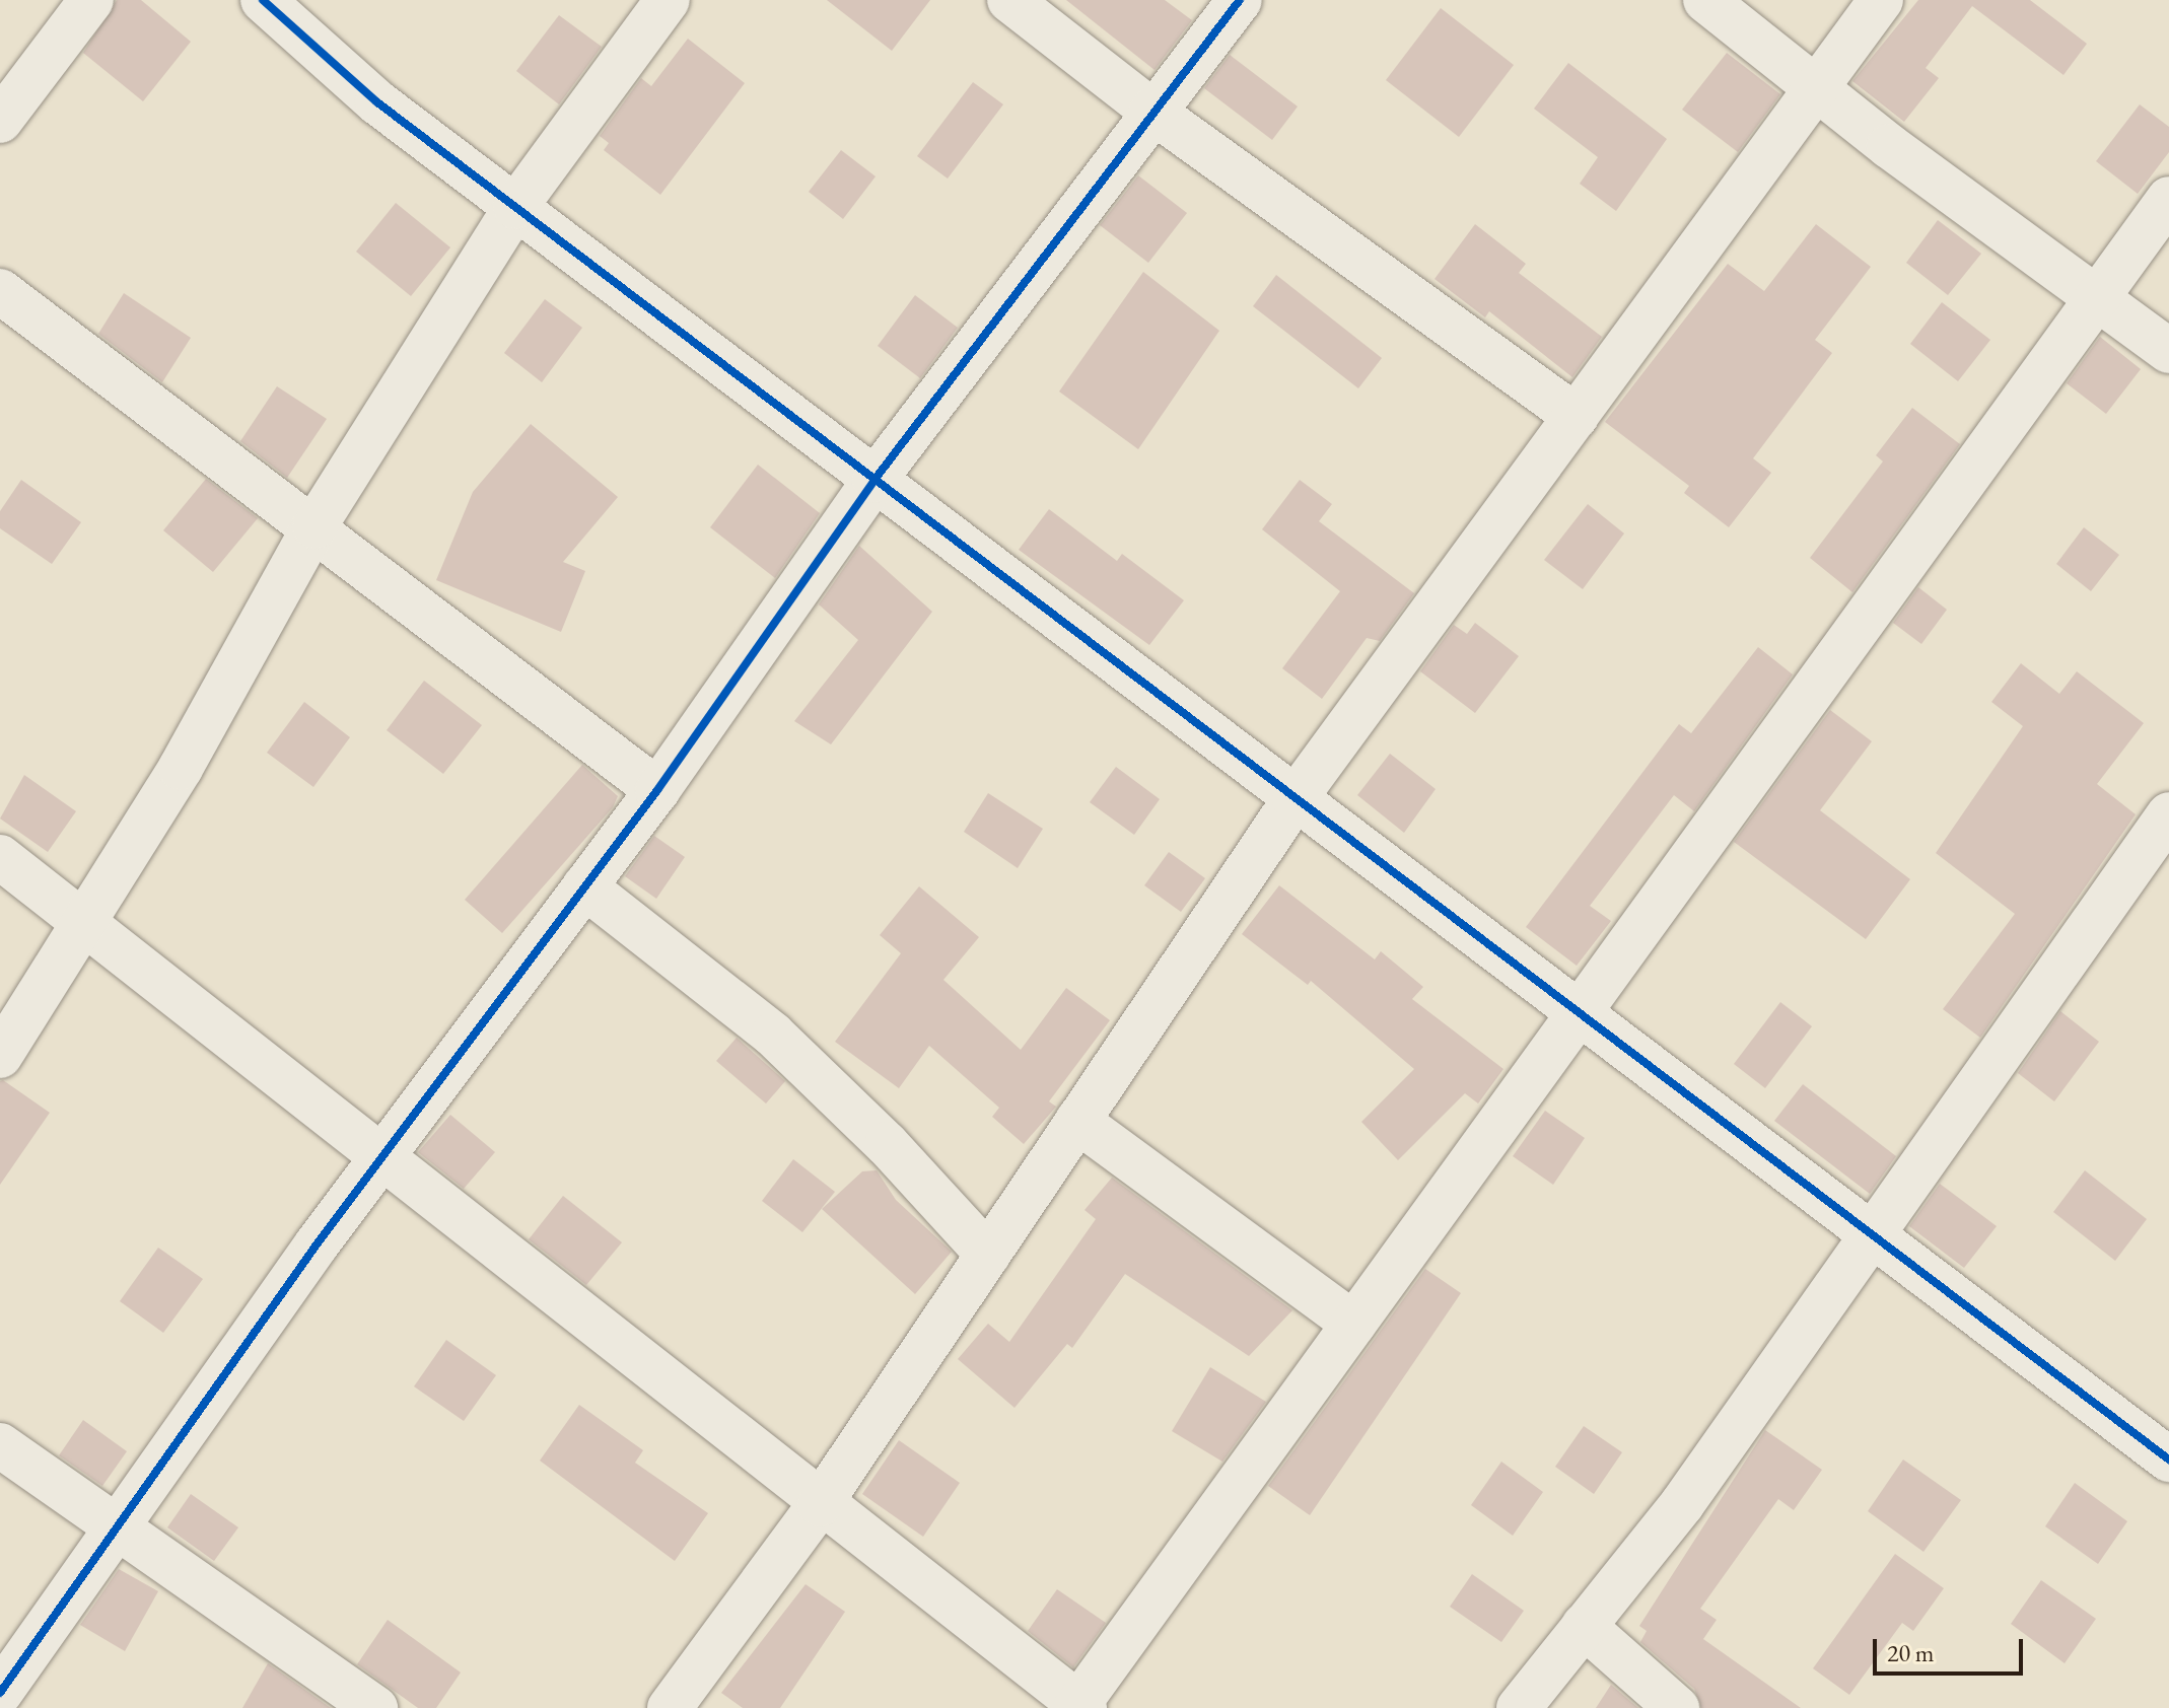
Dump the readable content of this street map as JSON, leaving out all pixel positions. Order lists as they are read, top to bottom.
{
  "scale_bar": "20 m"
}
